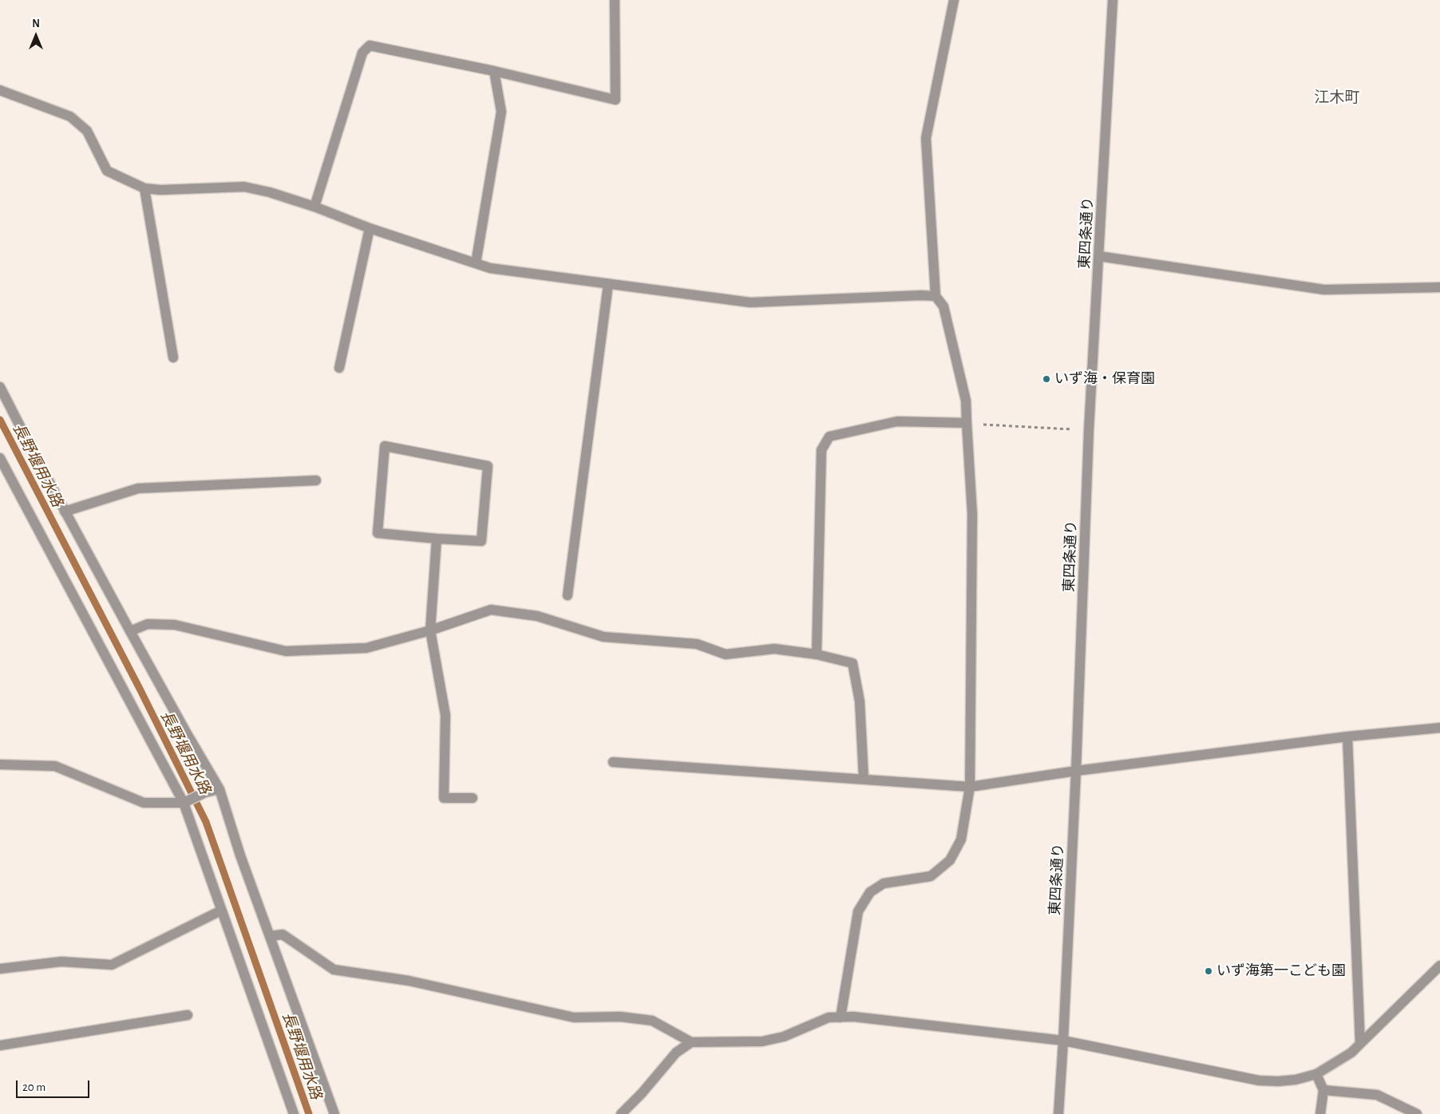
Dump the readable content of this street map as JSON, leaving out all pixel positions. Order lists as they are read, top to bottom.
{
  "streets": {
    "street": ["東四条通り"]
  },
  "districts": ["江木町"],
  "water": ["長野堰用水路"],
  "places": ["いず海・保育園", "いず海第一こども園"],
  "scale_bar": "20 m",
  "north": "top"
}
